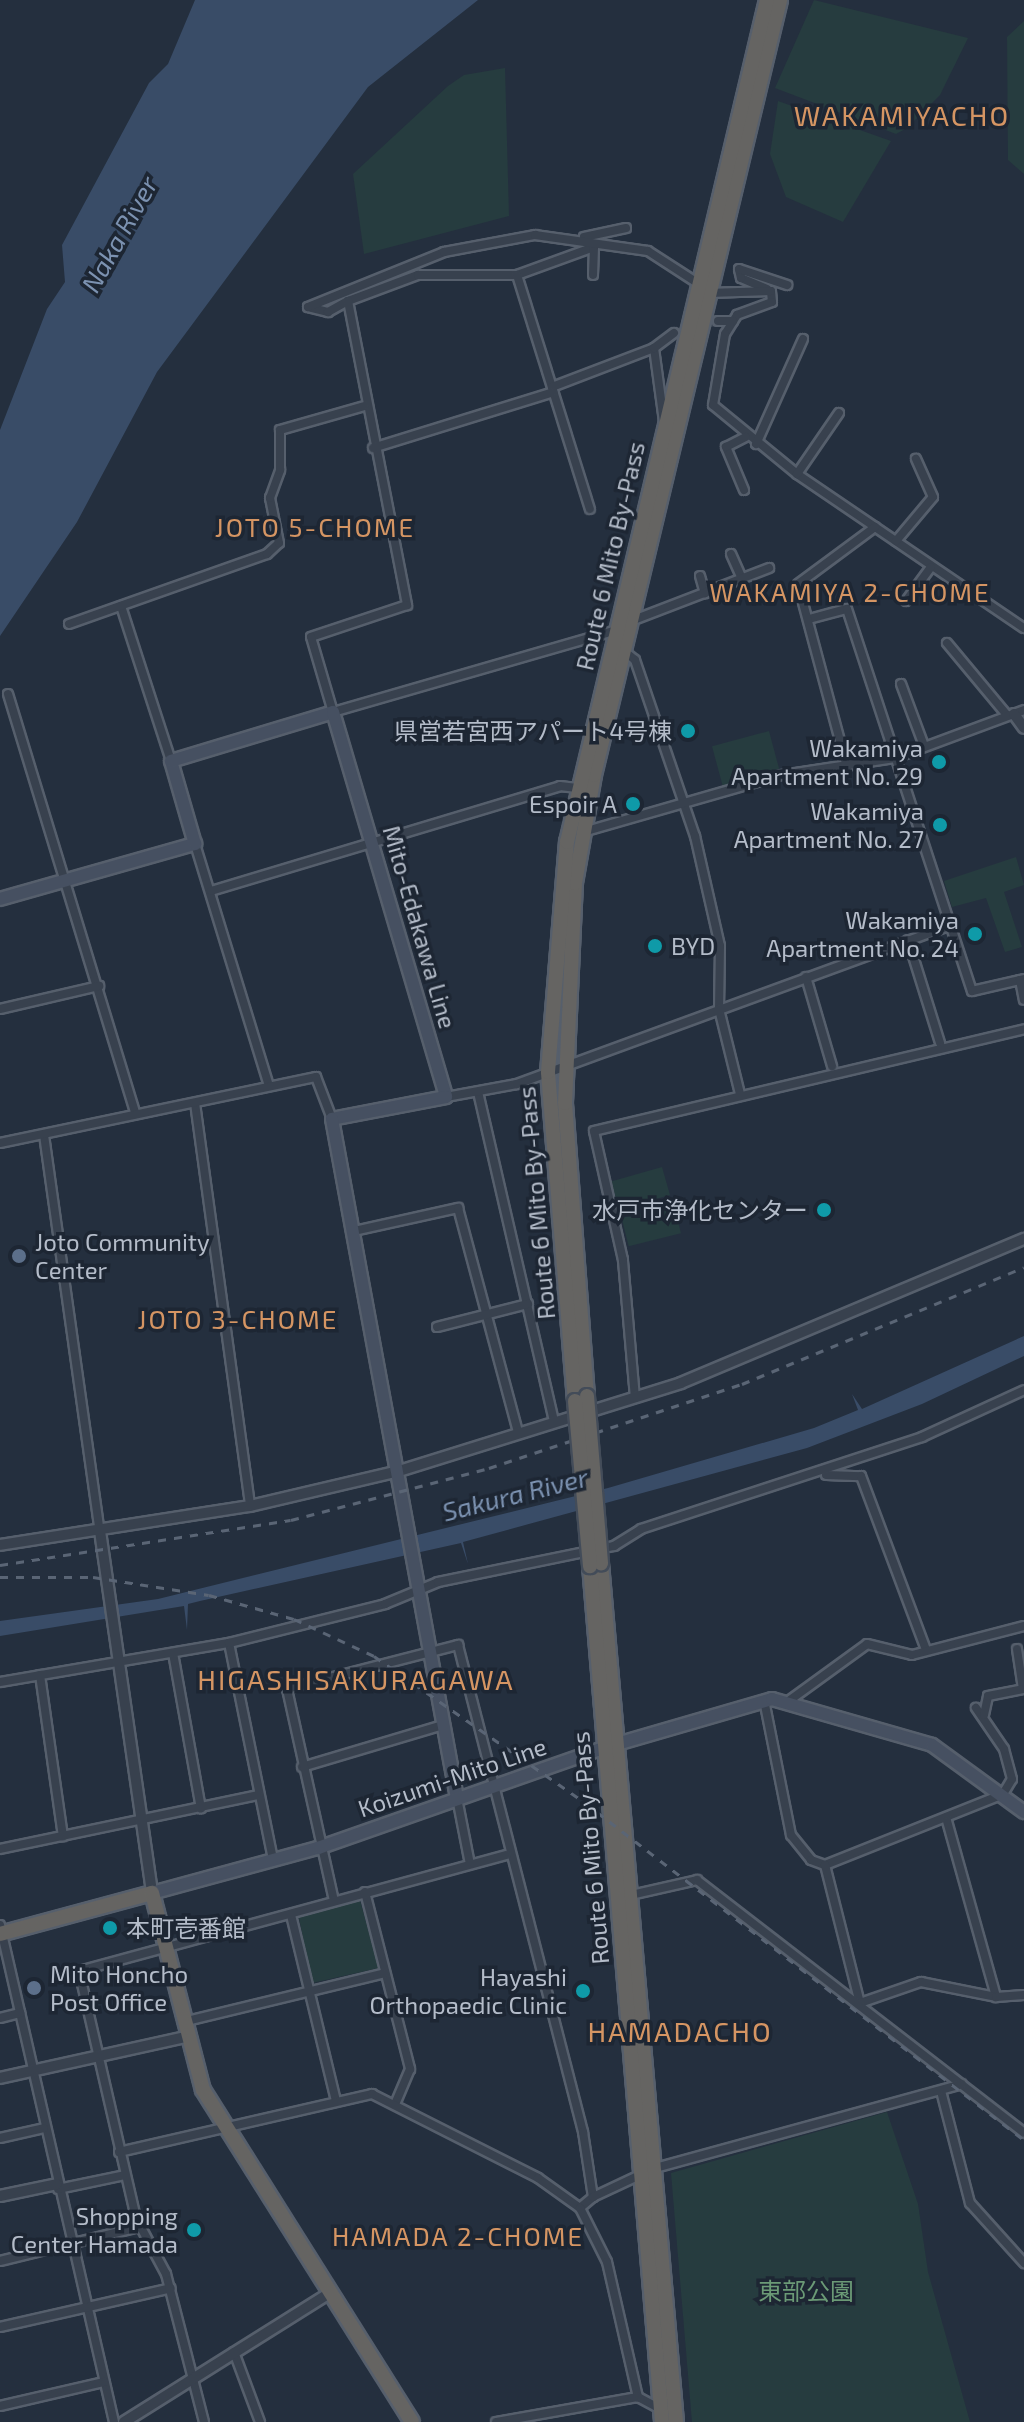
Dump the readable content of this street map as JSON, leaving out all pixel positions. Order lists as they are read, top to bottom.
{
  "streets": {
    "highway": ["Route 6 Mito By-Pass"],
    "main road": ["Mito-Edakawa Line", "Koizumi-Mito Line"]
  },
  "crossings": [
    ["Route 6 Mito By-Pass", "Koizumi-Mito Line"]
  ],
  "districts": [
    "WAKAMIYACHO",
    "JOTO 5-CHOME",
    "WAKAMIYA 2-CHOME",
    "JOTO 3-CHOME",
    "HIGASHISAKURAGAWA",
    "HAMADACHO",
    "HAMADA 2-CHOME"
  ],
  "water": ["Naka River", "Sakura River"],
  "parks": ["東部公園"],
  "places": [
    "県営若宮西アパート4号棟",
    "Wakamiya Apartment No. 29",
    "Espoir A",
    "Wakamiya Apartment No. 27",
    "Wakamiya Apartment No. 24",
    "BYD",
    "水戸市浄化センター",
    "Joto Community Center",
    "本町壱番館",
    "Mito Honcho Post Office",
    "Hayashi Orthopaedic Clinic",
    "Shopping Center Hamada"
  ]
}
